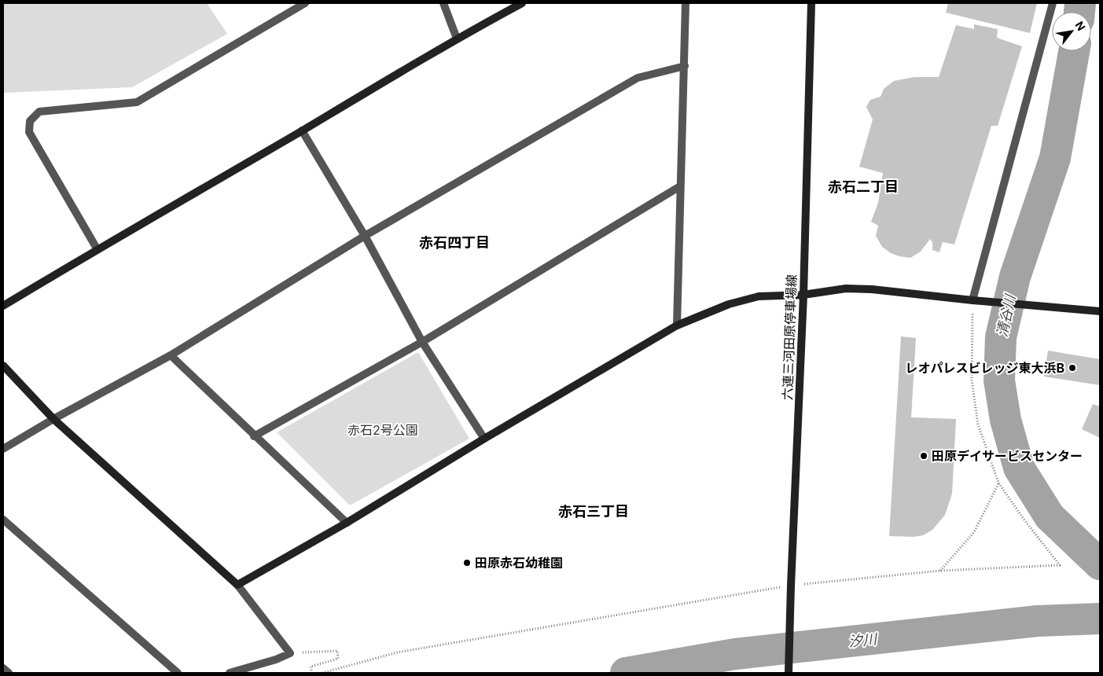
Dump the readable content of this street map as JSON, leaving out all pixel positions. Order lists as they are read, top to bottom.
{
  "streets": {
    "street": ["六連三河田原停車場線"]
  },
  "districts": ["赤石二丁目", "赤石四丁目", "赤石三丁目"],
  "water": ["清谷川", "汐川"],
  "parks": ["赤石2号公園"],
  "places": ["レオパレスビレッジ東大浜B", "田原デイサービスセンター", "田原赤石幼稚園"],
  "north": "top right"
}
